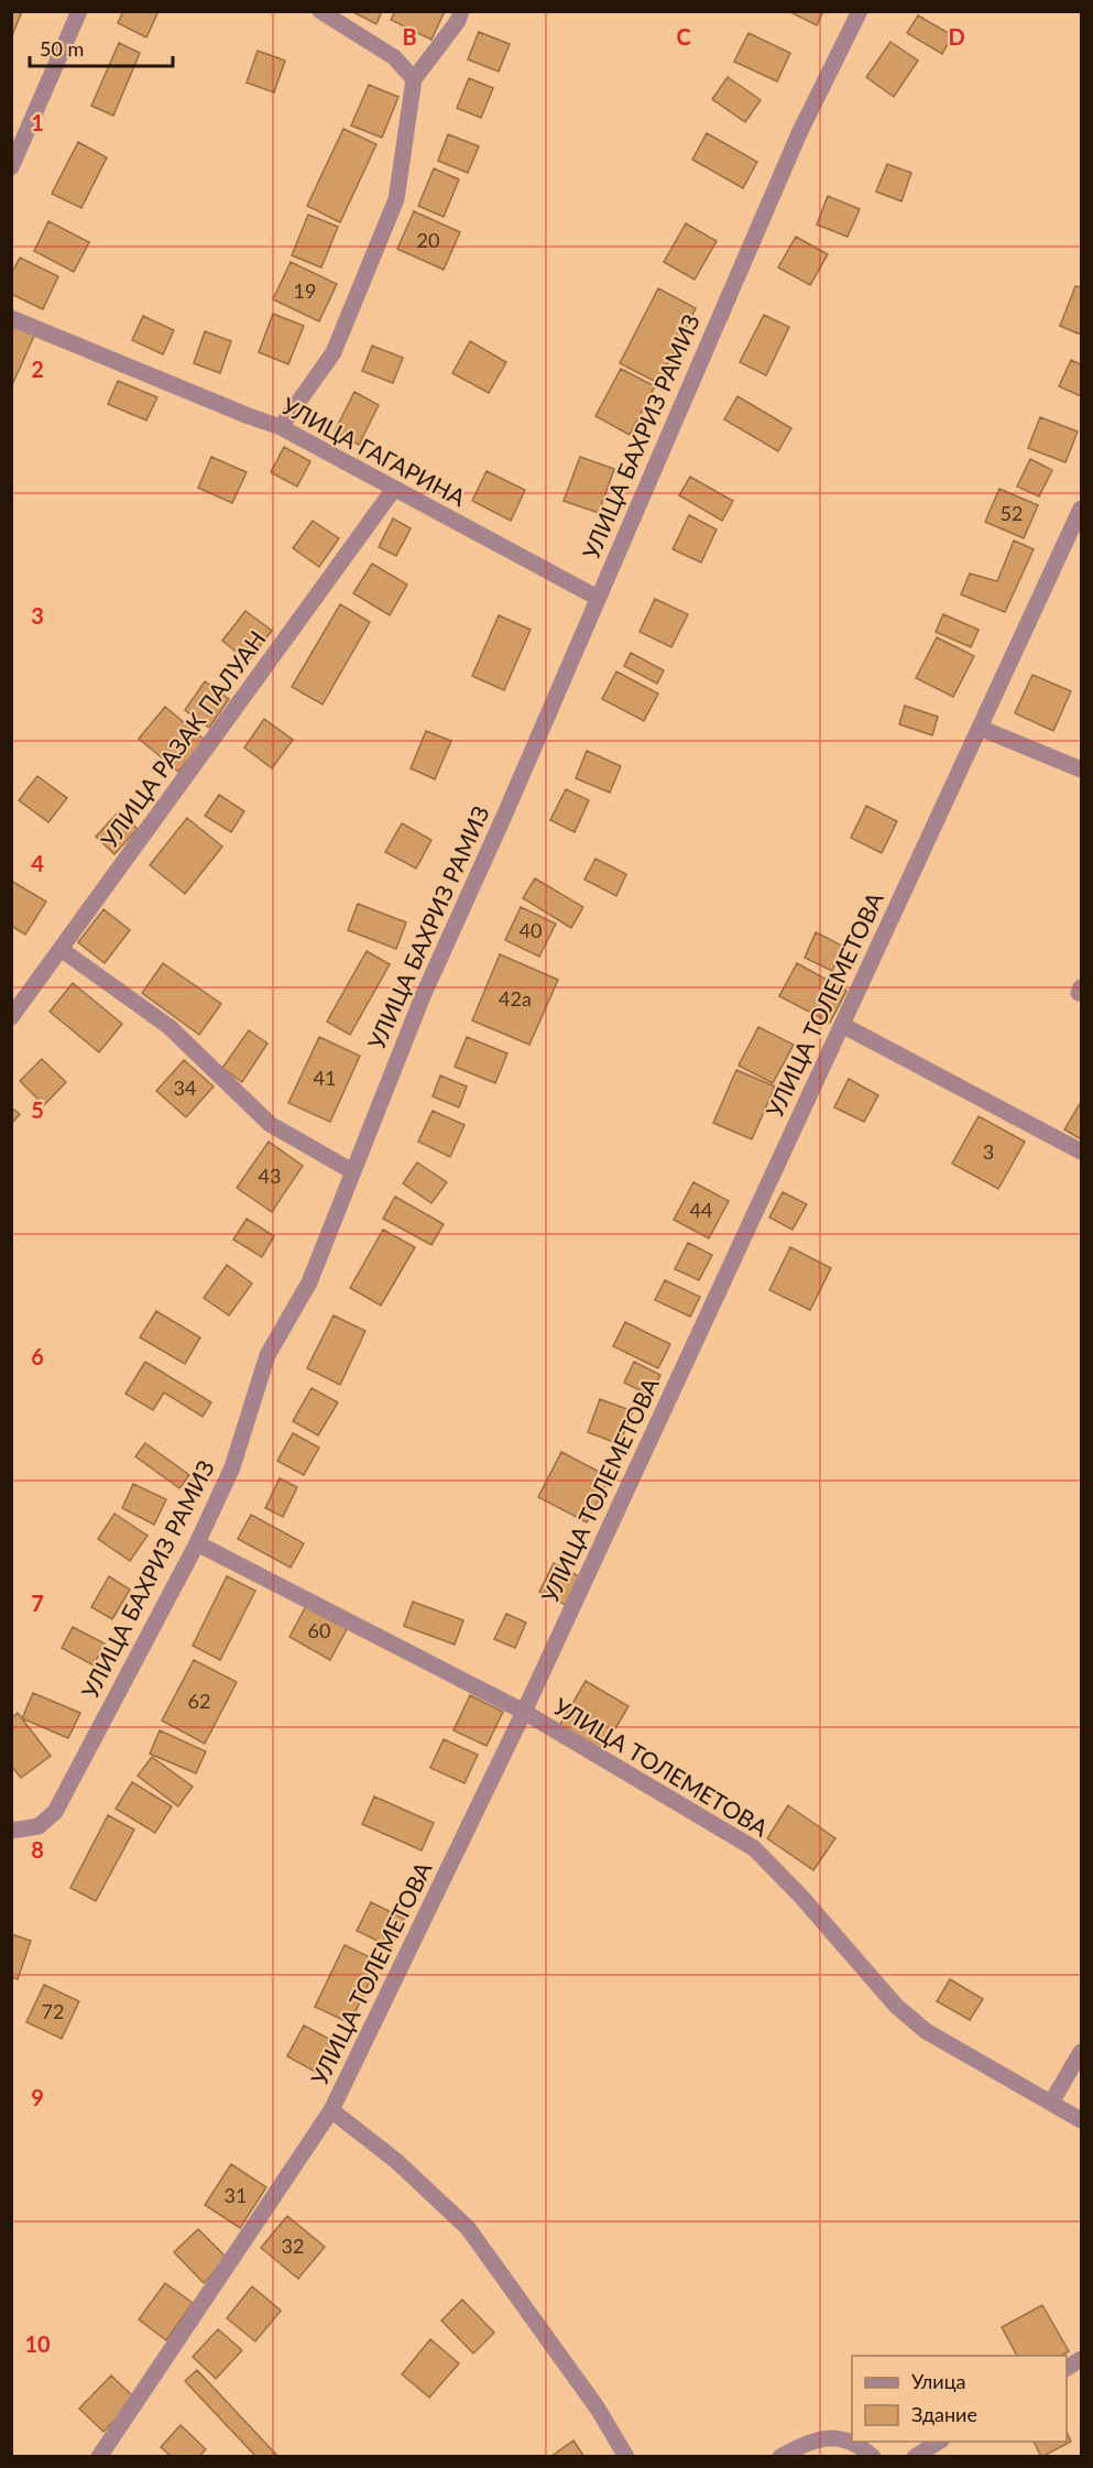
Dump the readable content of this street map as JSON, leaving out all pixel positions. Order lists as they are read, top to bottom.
{
  "streets": {
    "street": [
      "УЛИЦА БАХРИЗ РАМИЗ",
      "УЛИЦА ГАГАРИНА",
      "УЛИЦА РАЗАК ПАЛУАН",
      "УЛИЦА ТОЛЕМЕТОВА"
    ]
  },
  "crossings": [
    ["УЛИЦА БАХРИЗ РАМИЗ", "УЛИЦА ГАГАРИНА"],
    ["УЛИЦА БАХРИЗ РАМИЗ", "УЛИЦА ТОЛЕМЕТОВА"],
    ["УЛИЦА ГАГАРИНА", "УЛИЦА РАЗАК ПАЛУАН"]
  ],
  "house_numbers": [
    "20",
    "19",
    "52",
    "40",
    "42а",
    "41",
    "34",
    "3",
    "43",
    "44",
    "60",
    "62",
    "72",
    "31",
    "32"
  ],
  "legend": ["Улица", "Здание"],
  "scale_bar": "50 m",
  "grid": {
    "columns": ["B", "C", "D"],
    "rows": [
      "1",
      "2",
      "3",
      "4",
      "5",
      "6",
      "7",
      "8",
      "9",
      "10"
    ]
  }
}
